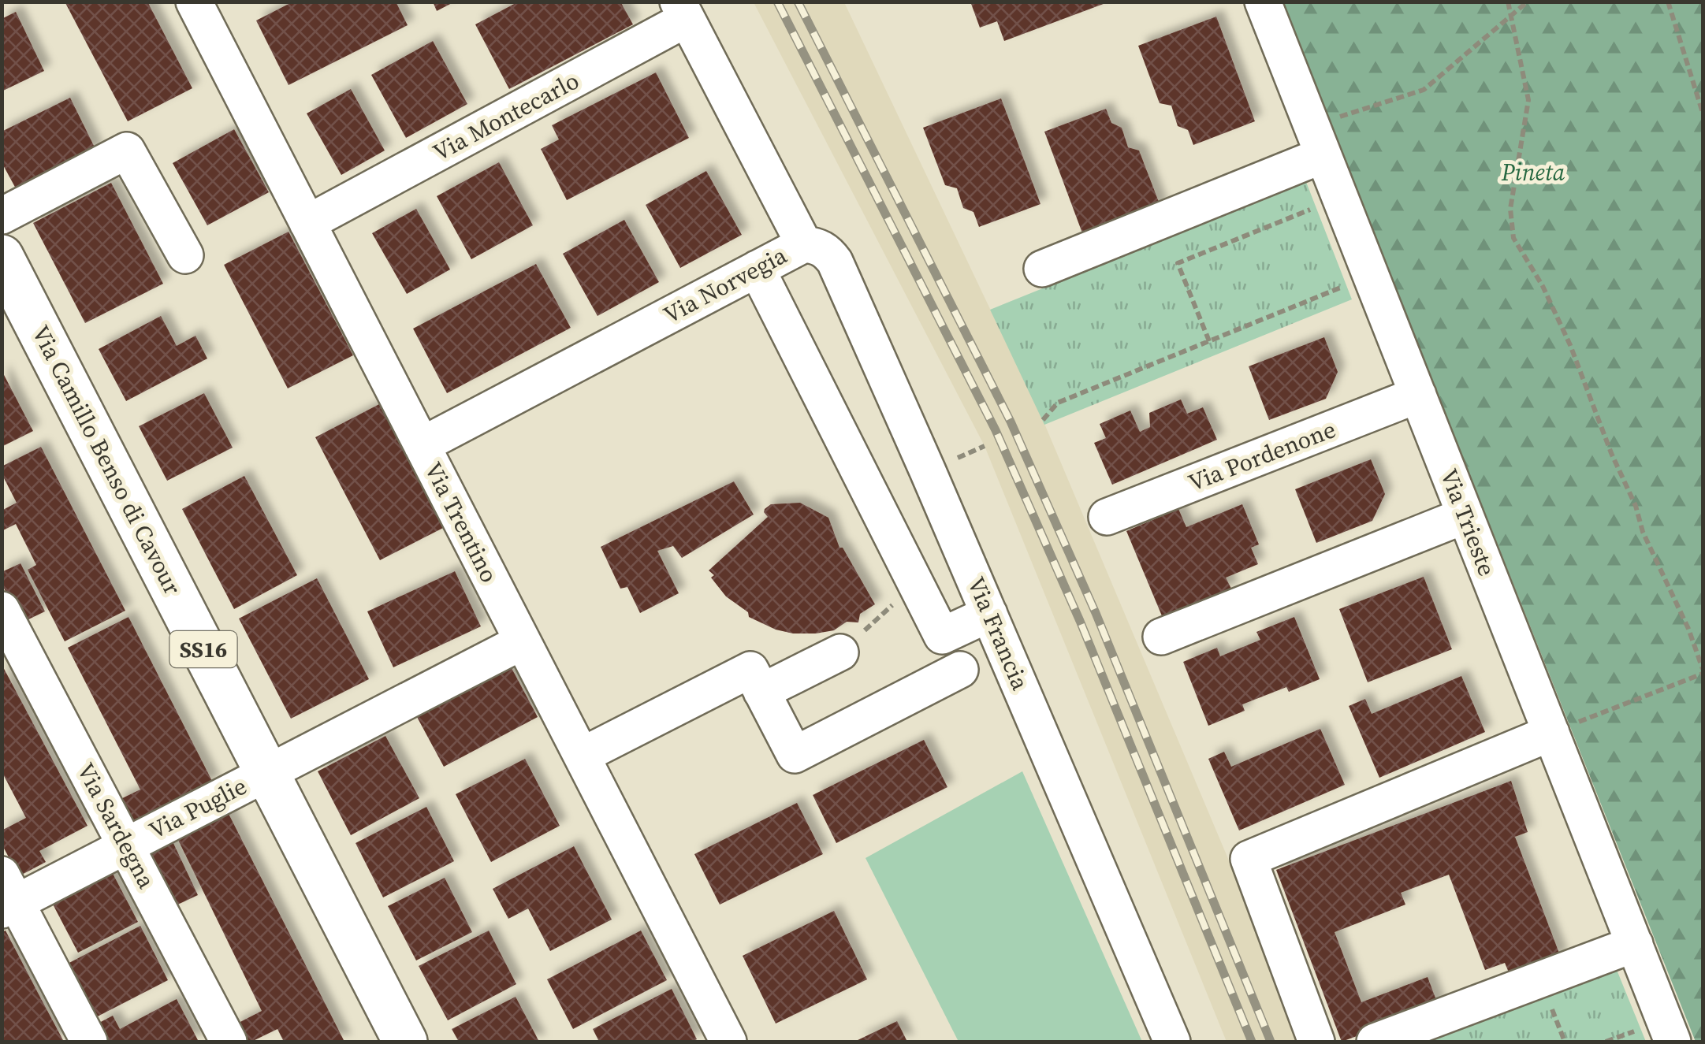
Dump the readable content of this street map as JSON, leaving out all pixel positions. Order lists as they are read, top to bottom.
{
  "streets": {
    "main road": ["Via Camillo Benso di Cavour", "SS16"],
    "street": [
      "Via Montecarlo",
      "Via Norvegia",
      "Via Pordenone",
      "Via Trentino",
      "Via Trieste",
      "Via Francia",
      "Via Puglie",
      "Via Sardegna"
    ]
  },
  "crossings": [
    ["Via Montecarlo", "Via Norvegia"],
    ["Via Montecarlo", "Via Trentino"],
    ["Via Norvegia", "Via Trentino"],
    ["Via Norvegia", "Via Francia"],
    ["Via Pordenone", "Via Trieste"],
    ["Via Camillo Benso di Cavour", "Via Puglie"],
    ["Via Trentino", "Via Puglie"],
    ["Via Puglie", "Via Sardegna"]
  ],
  "parks": ["Pineta"]
}
